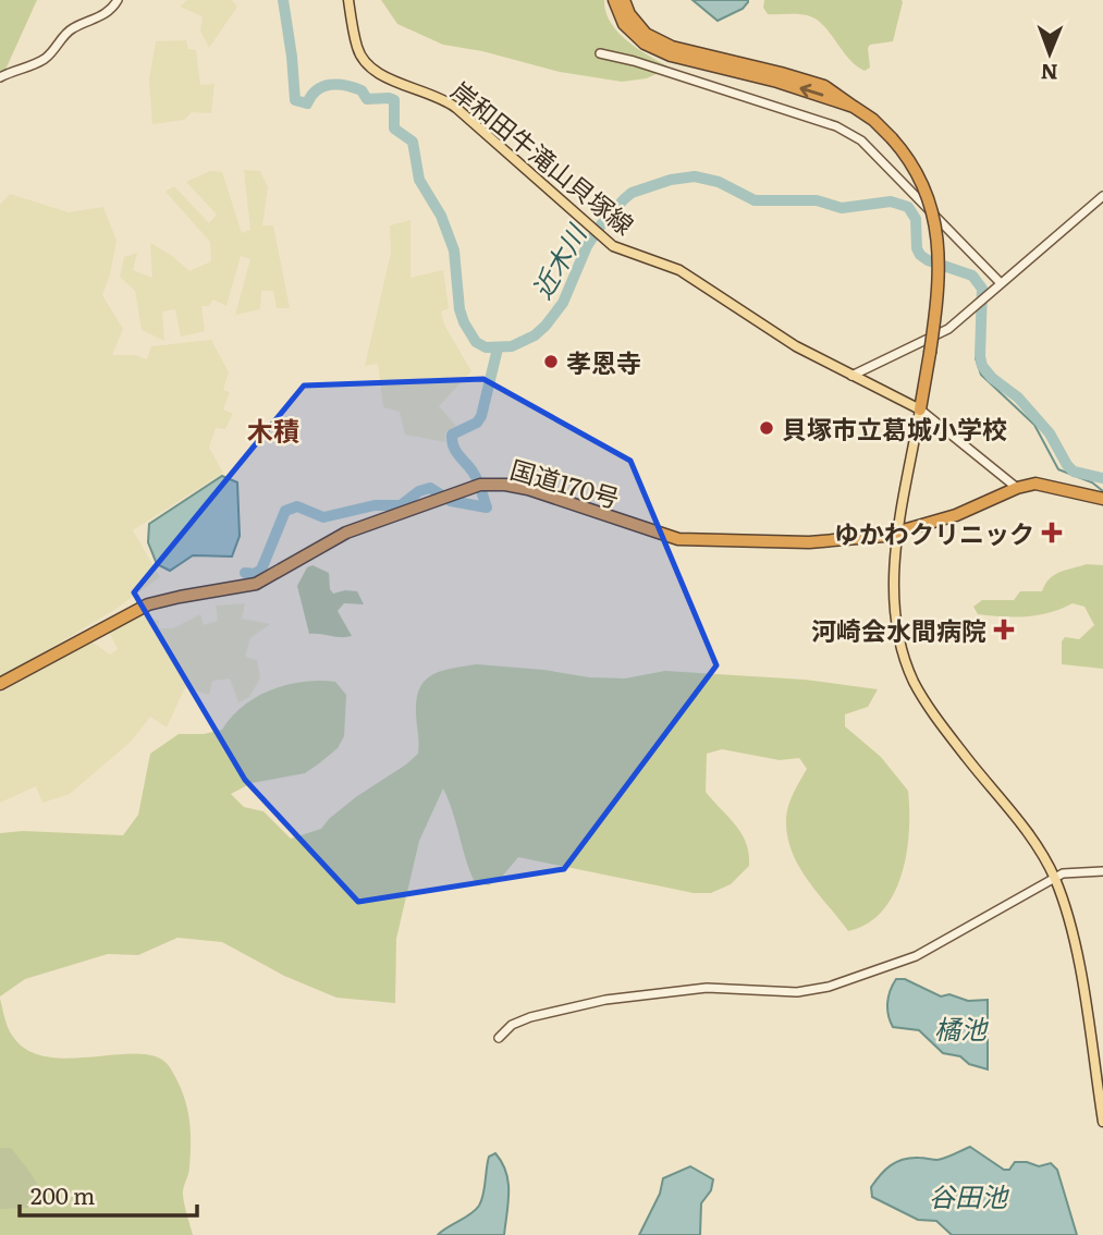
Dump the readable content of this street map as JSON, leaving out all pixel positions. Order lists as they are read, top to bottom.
{
  "streets": {
    "highway": ["国道170号"],
    "main road": ["岸和田牛滝山貝塚線"]
  },
  "districts": ["木積"],
  "water": ["近木川", "橘池", "谷田池"],
  "places": {
    "other": ["孝恩寺", "貝塚市立葛城小学校"],
    "health": ["ゆかわクリニック", "河崎会水間病院"]
  },
  "scale_bar": "200 m",
  "north": "bottom"
}
